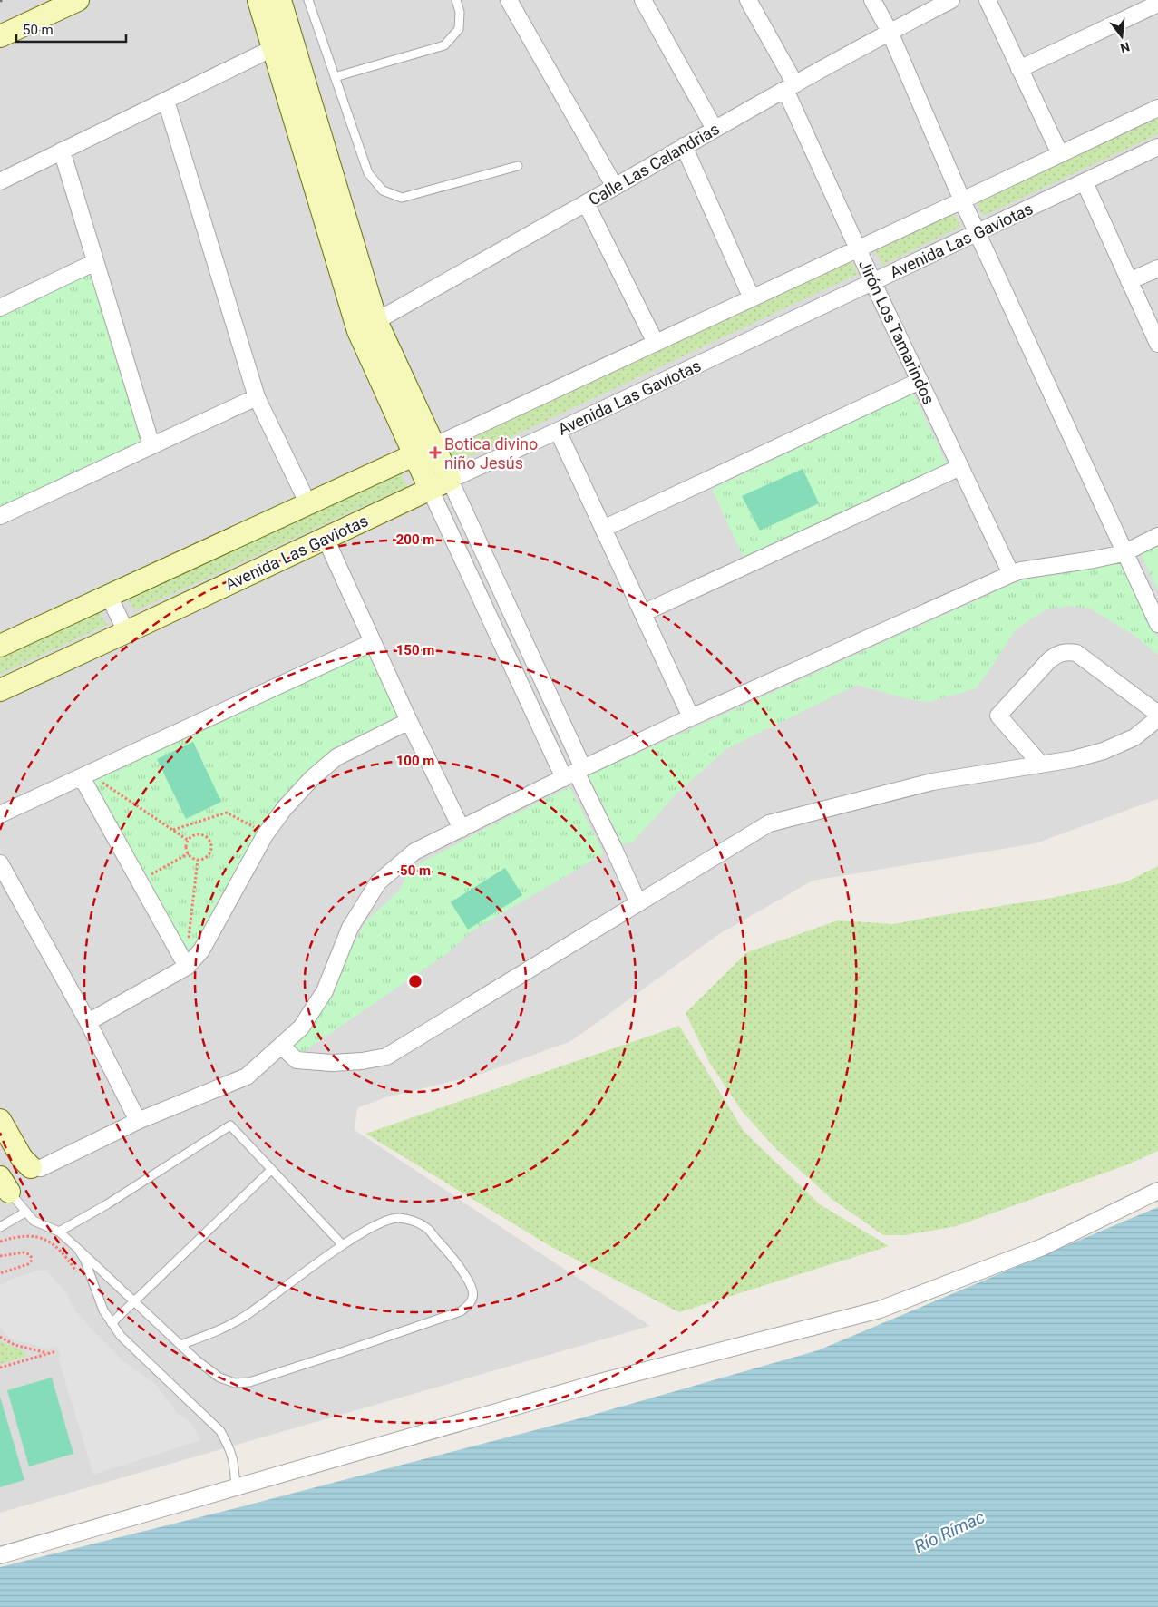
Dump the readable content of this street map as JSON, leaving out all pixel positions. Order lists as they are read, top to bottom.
{
  "streets": {
    "street": ["Calle Las Calandrias", "Avenida Las Gaviotas", "Jirón Los Tamarindos"]
  },
  "crossings": [
    ["Calle Las Calandrias", "Jirón Los Tamarindos"],
    ["Avenida Las Gaviotas", "Jirón Los Tamarindos"]
  ],
  "water": ["Río Rímac"],
  "places": {
    "health": ["Botica divino niño Jesús"]
  },
  "scale_bar": "50 m",
  "north": "bottom",
  "rings": [
    "200 m",
    "150 m",
    "100 m",
    "50 m"
  ]
}
